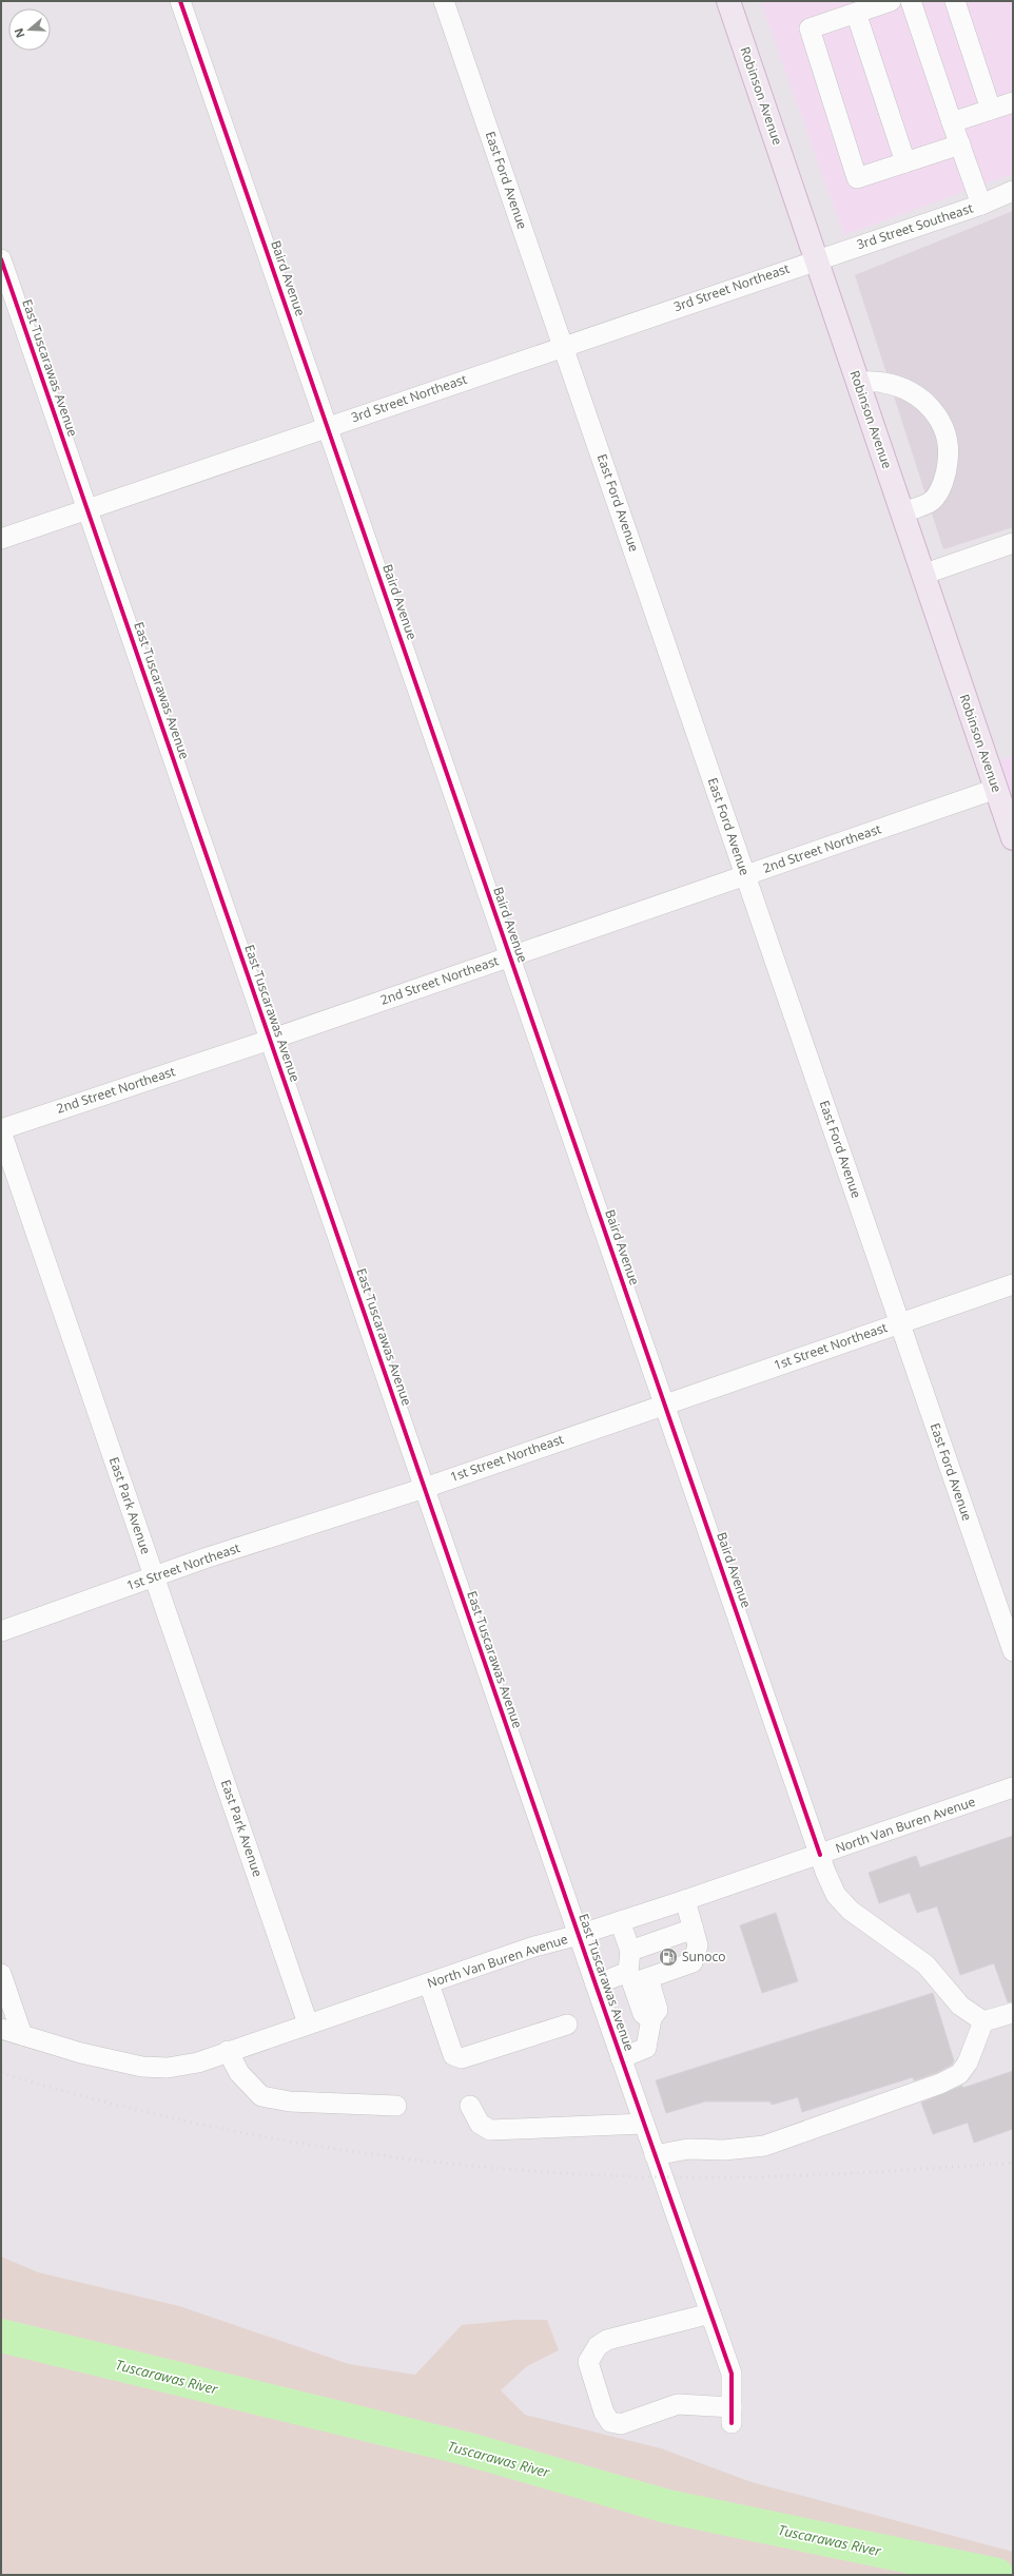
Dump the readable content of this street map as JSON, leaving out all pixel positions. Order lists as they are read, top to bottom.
{
  "streets": {
    "main road": ["Robinson Avenue"],
    "street": [
      "East Ford Avenue",
      "3rd Street Southeast",
      "Baird Avenue",
      "3rd Street Northeast",
      "East Tuscarawas Avenue",
      "2nd Street Northeast",
      "1st Street Northeast",
      "East Park Avenue",
      "North Van Buren Avenue"
    ]
  },
  "crossings": [
    ["Robinson Avenue", "3rd Street Southeast"],
    ["Robinson Avenue", "3rd Street Northeast"],
    ["Robinson Avenue", "2nd Street Northeast"],
    ["East Ford Avenue", "3rd Street Northeast"],
    ["East Ford Avenue", "2nd Street Northeast"],
    ["East Ford Avenue", "1st Street Northeast"],
    ["3rd Street Southeast", "3rd Street Northeast"],
    ["Baird Avenue", "3rd Street Northeast"],
    ["Baird Avenue", "2nd Street Northeast"],
    ["Baird Avenue", "1st Street Northeast"],
    ["Baird Avenue", "North Van Buren Avenue"],
    ["3rd Street Northeast", "East Tuscarawas Avenue"],
    ["East Tuscarawas Avenue", "2nd Street Northeast"],
    ["East Tuscarawas Avenue", "1st Street Northeast"],
    ["East Tuscarawas Avenue", "North Van Buren Avenue"],
    ["2nd Street Northeast", "East Park Avenue"],
    ["1st Street Northeast", "East Park Avenue"],
    ["East Park Avenue", "North Van Buren Avenue"]
  ],
  "water": ["Tuscarawas River"],
  "places": {
    "fuel station": ["Sunoco"]
  },
  "north": "left"
}
